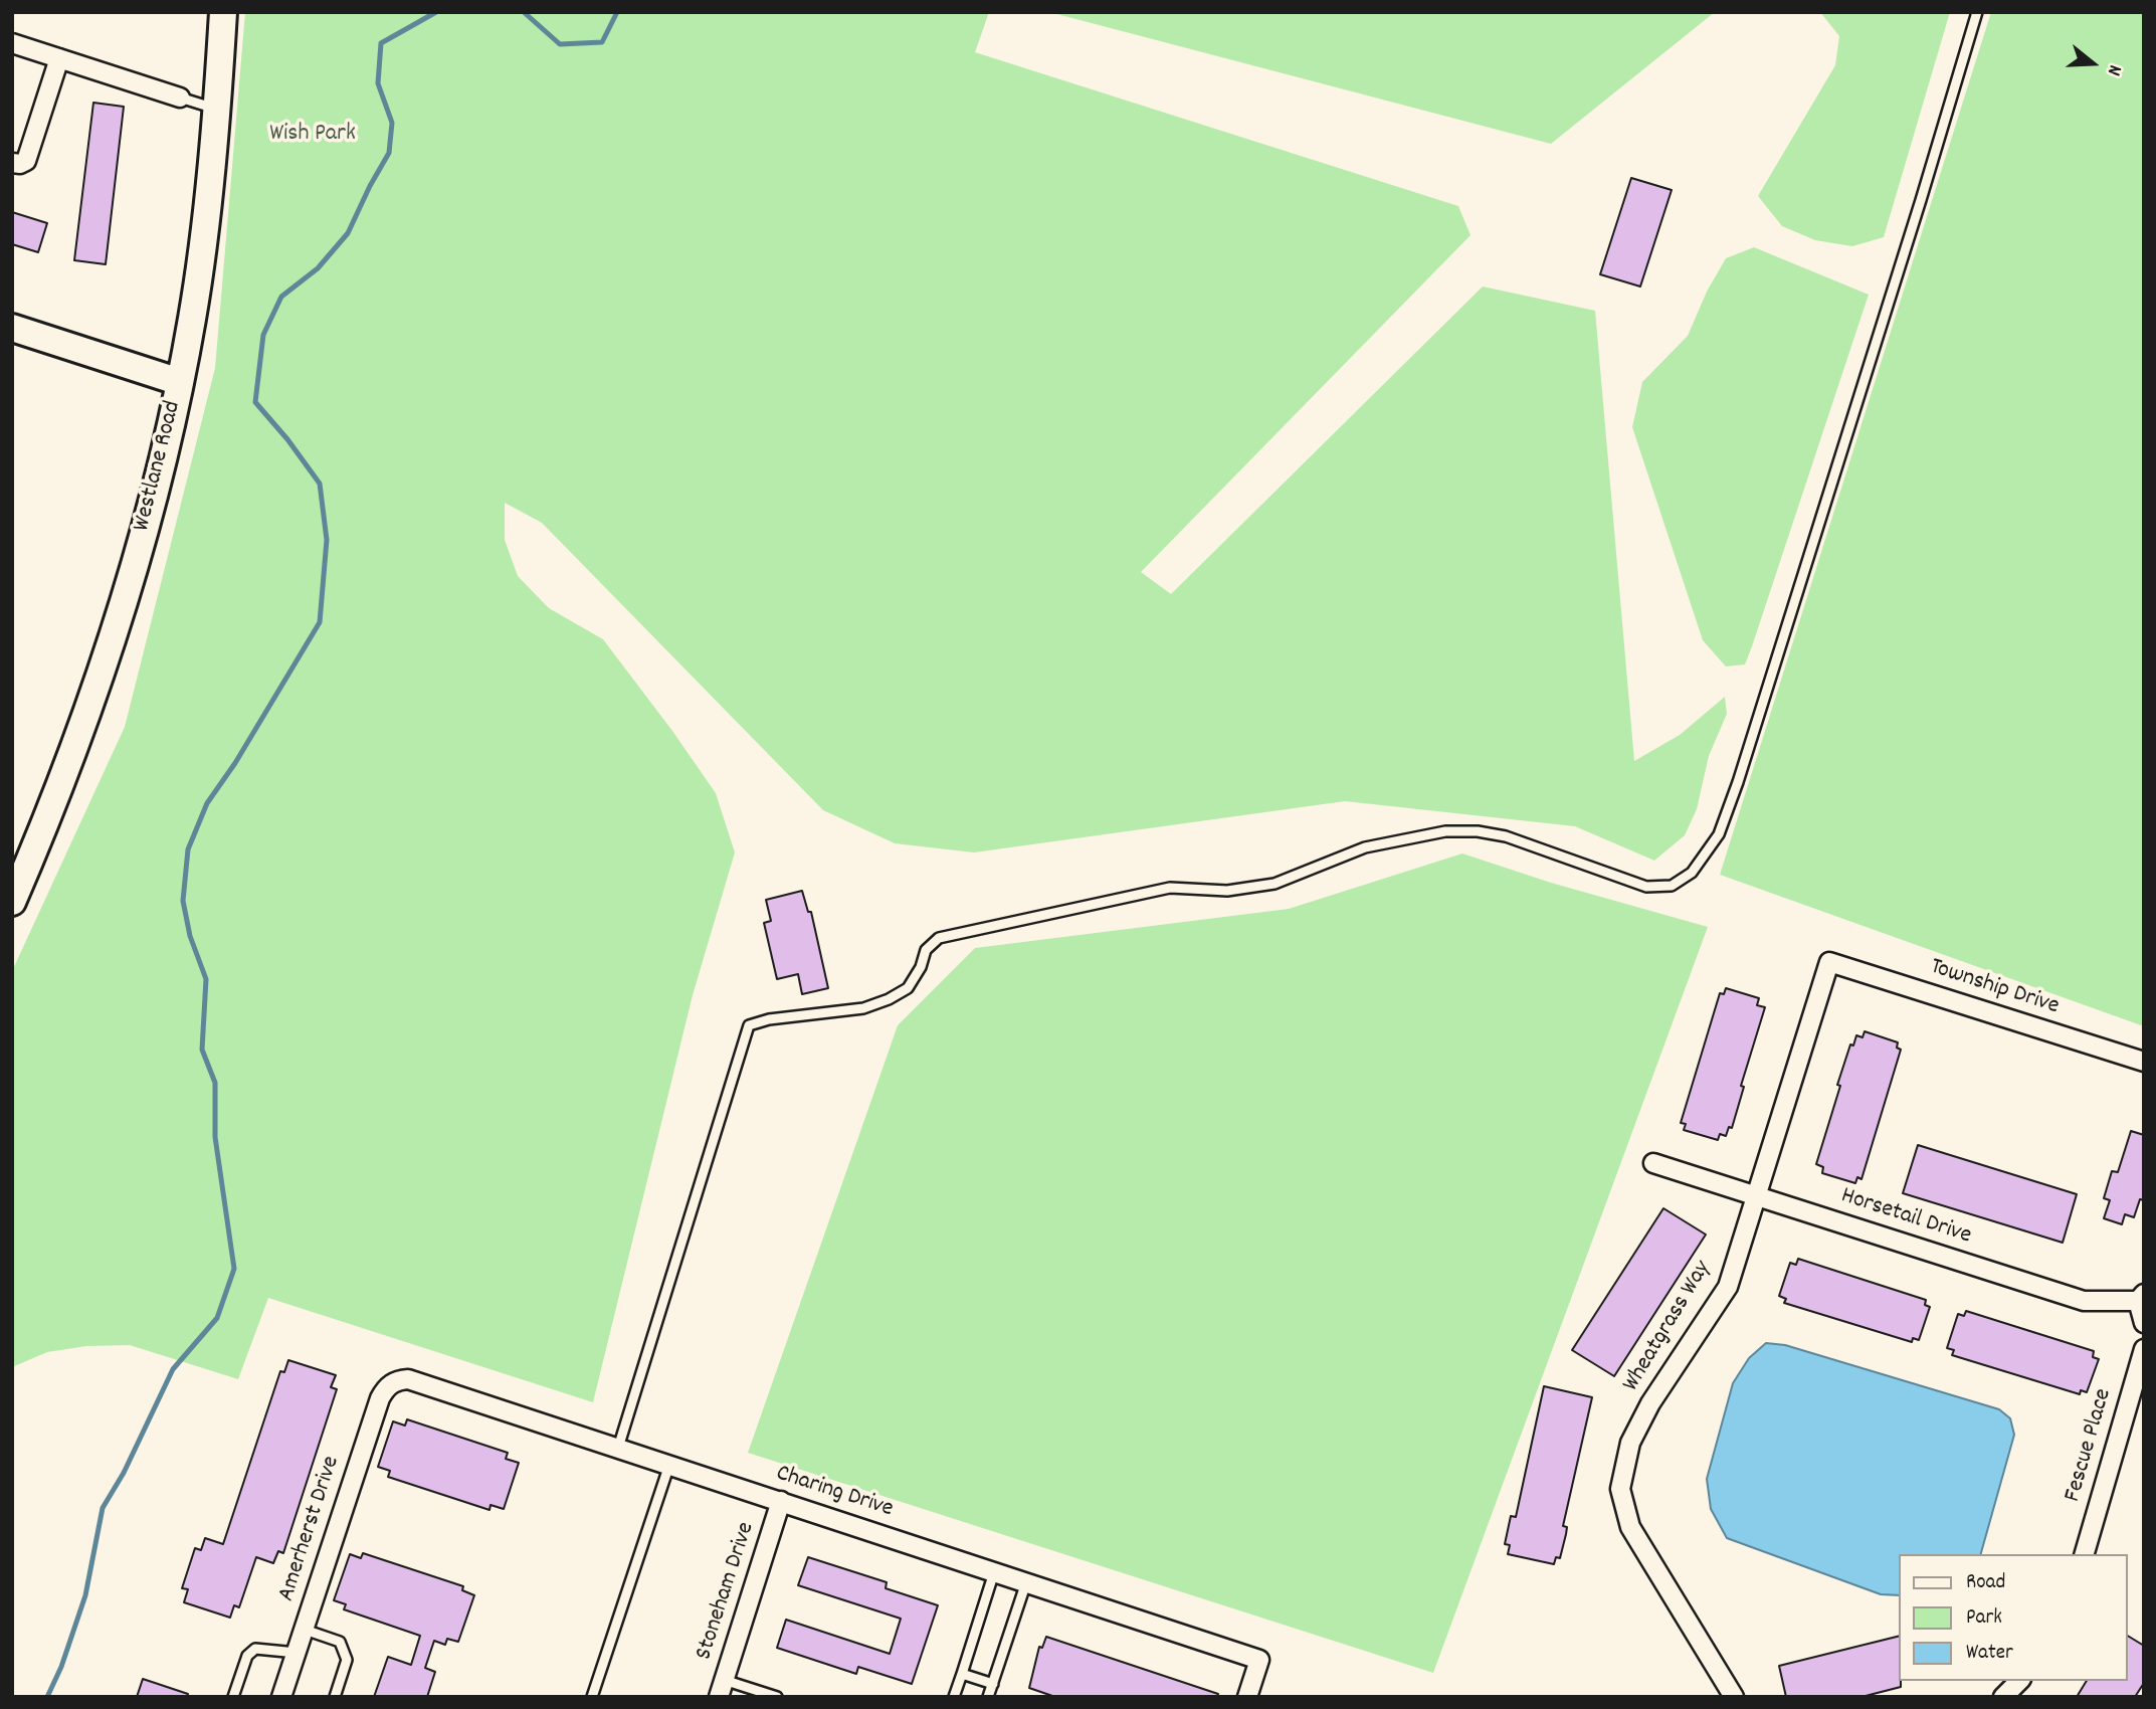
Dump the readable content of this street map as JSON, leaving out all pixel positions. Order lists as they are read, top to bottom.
{
  "streets": {
    "main road": ["Westlane Road"],
    "street": [
      "Township Drive",
      "Horsetail Drive",
      "Wheatgrass Way",
      "Fescue Place",
      "Charing Drive",
      "Amerherst Drive",
      "Stoneham Drive"
    ]
  },
  "crossings": [
    ["Township Drive", "Wheatgrass Way"],
    ["Horsetail Drive", "Wheatgrass Way"],
    ["Charing Drive", "Amerherst Drive"],
    ["Charing Drive", "Stoneham Drive"]
  ],
  "parks": ["Wish Park"],
  "legend": ["Road", "Park", "Water"],
  "north": "right"
}
